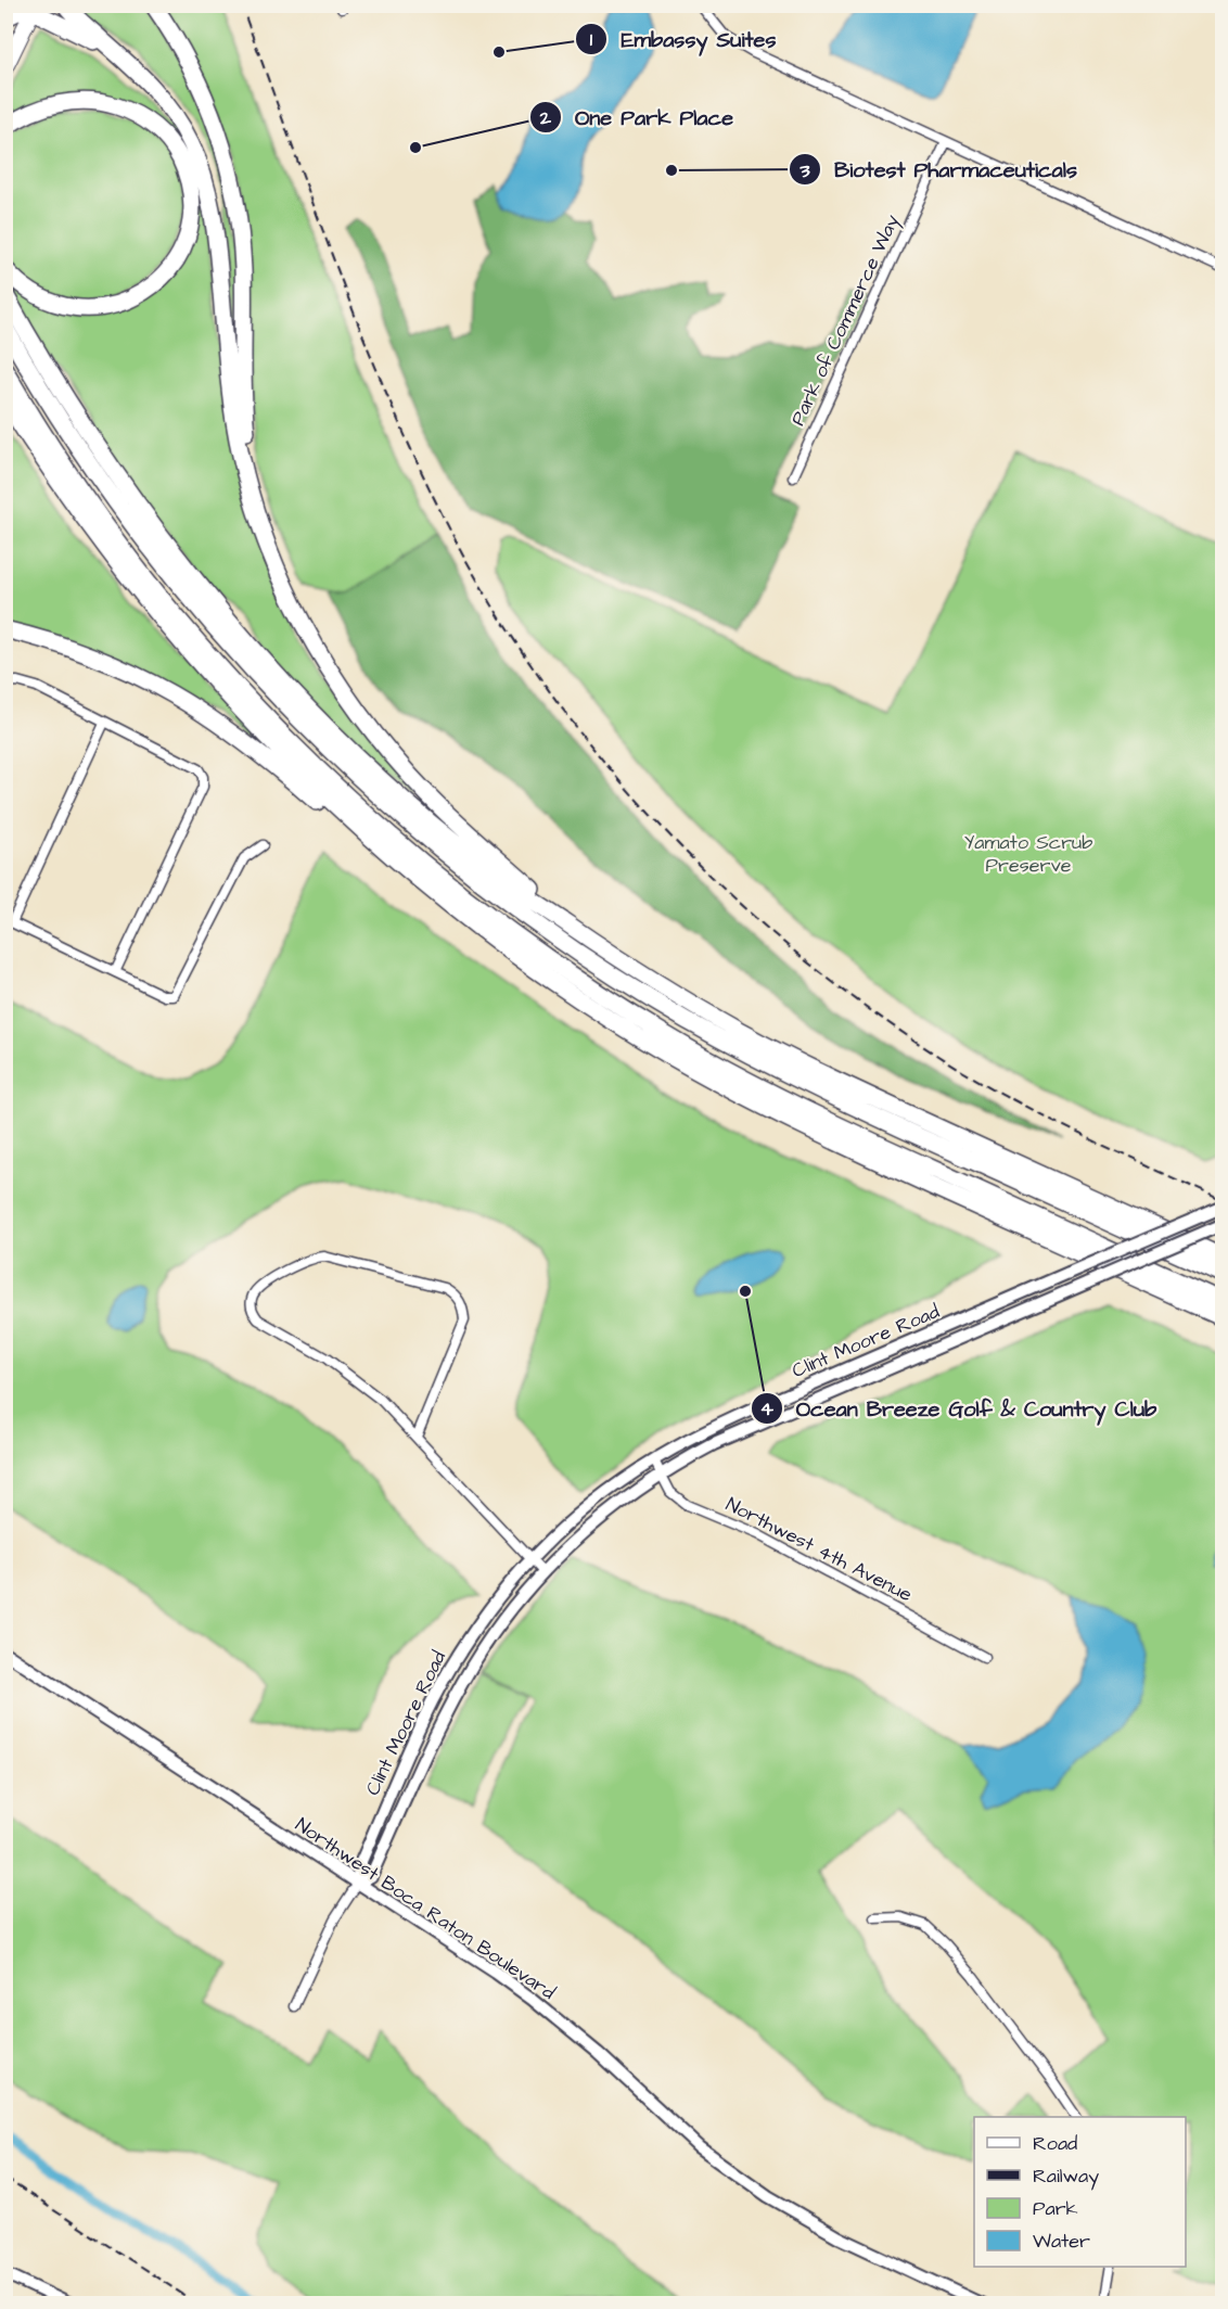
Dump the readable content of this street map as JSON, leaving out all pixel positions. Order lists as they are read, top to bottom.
{
  "streets": {
    "street": [
      "Park of Commerce Way",
      "Clint Moore Road",
      "Northwest 4th Avenue",
      "Northwest Boca Raton Boulevard"
    ]
  },
  "crossings": [
    ["Clint Moore Road", "Northwest 4th Avenue"],
    ["Clint Moore Road", "Northwest Boca Raton Boulevard"]
  ],
  "parks": ["Yamato Scrub Preserve"],
  "places": [
    "Embassy Suites",
    "One Park Place",
    "Biotest Pharmaceuticals",
    "Ocean Breeze Golf & Country Club"
  ],
  "legend": [
    "Road",
    "Railway",
    "Park",
    "Water"
  ]
}
